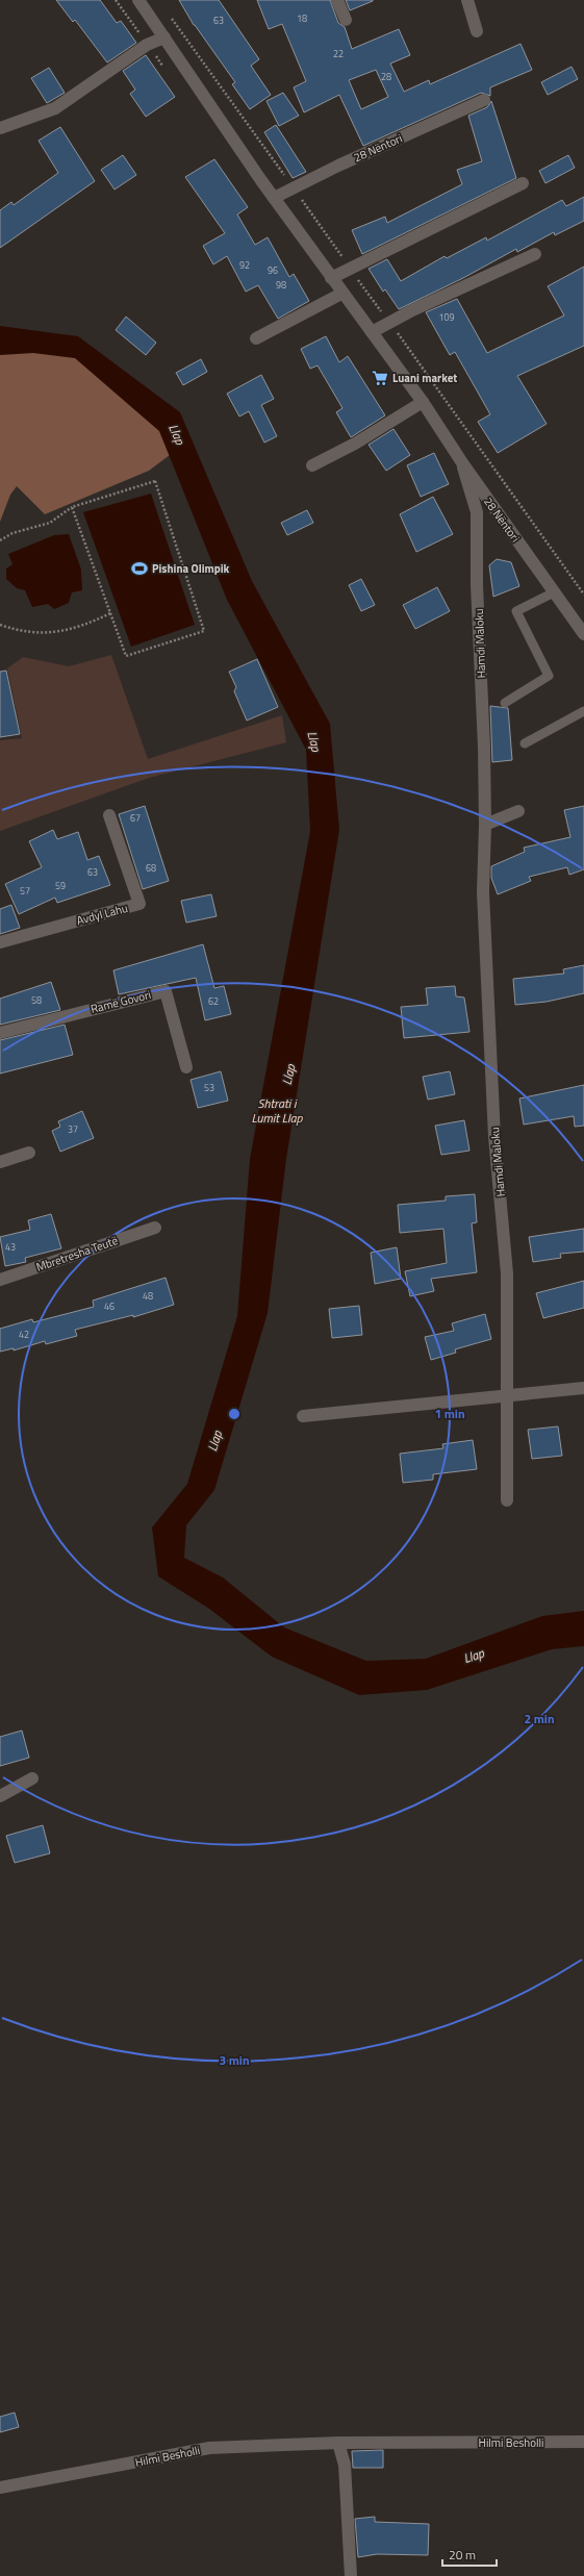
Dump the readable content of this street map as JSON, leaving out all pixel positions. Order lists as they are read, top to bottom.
{
  "streets": {
    "street": [
      "28 Nëntori",
      "Hamdi Maloku",
      "Avdyl Lahu",
      "Ramë Govori",
      "Mbretresha Teutë",
      "Hilmi Besholli"
    ]
  },
  "crossings": [
    ["28 Nëntori", "Hamdi Maloku"]
  ],
  "water": ["Llap", "Shtrati i Lumit Llap"],
  "places": {
    "supermarket": ["Luani market"],
    "sports": ["Pishina Olimpik"]
  },
  "house_numbers": [
    "18",
    "63",
    "22",
    "28",
    "92",
    "96",
    "98",
    "109",
    "67",
    "68",
    "63",
    "59",
    "57",
    "58",
    "62",
    "53",
    "37",
    "43",
    "48",
    "46",
    "42"
  ],
  "scale_bar": "20 m",
  "rings": ["1 min", "2 min", "3 min"]
}
